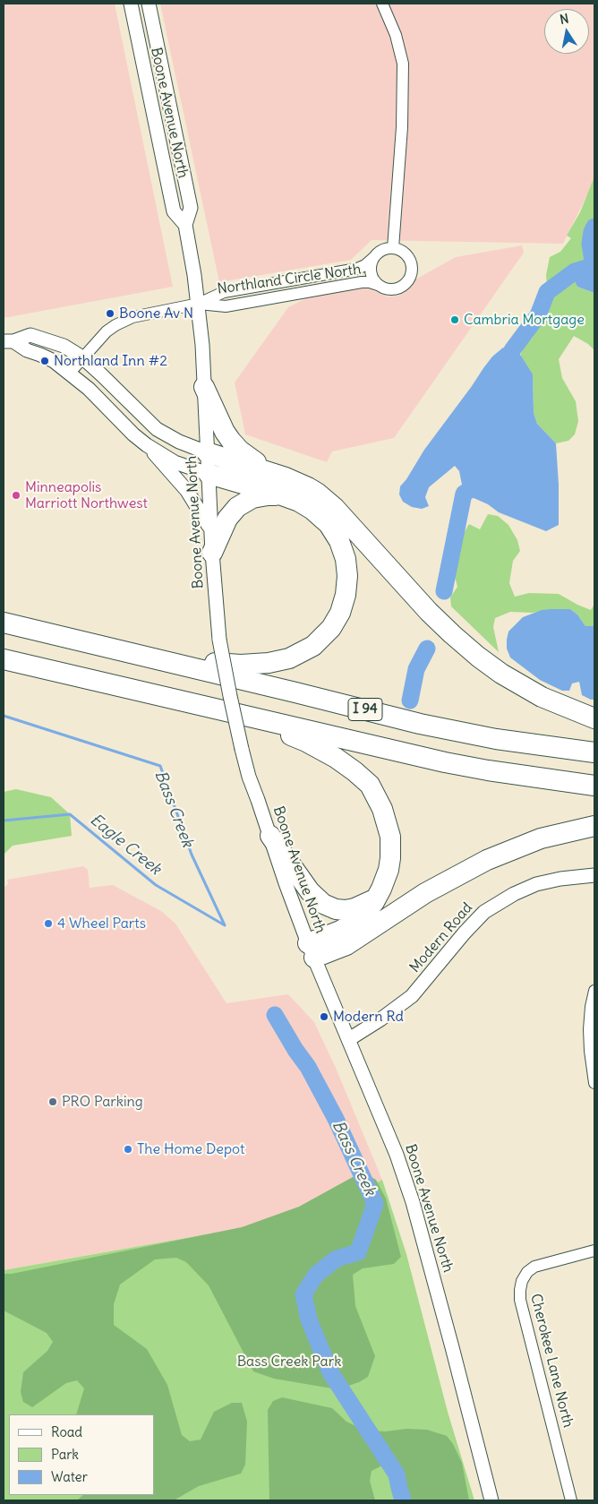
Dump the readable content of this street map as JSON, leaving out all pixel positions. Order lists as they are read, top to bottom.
{
  "streets": {
    "highway": ["I 94"],
    "street": [
      "Boone Avenue North",
      "Northland Circle North",
      "Modern Road",
      "Cherokee Lane North"
    ]
  },
  "crossings": [
    ["Boone Avenue North", "Northland Circle North"],
    ["Boone Avenue North", "Modern Road"]
  ],
  "water": ["Bass Creek", "Eagle Creek"],
  "parks": ["Bass Creek Park"],
  "places": [
    "Boone Av N",
    "Cambria Mortgage",
    "Northland Inn #2",
    "Minneapolis Marriott Northwest",
    "4 Wheel Parts",
    "Modern Rd",
    "PRO Parking",
    "The Home Depot"
  ],
  "legend": ["Road", "Park", "Water"],
  "north": "top"
}
